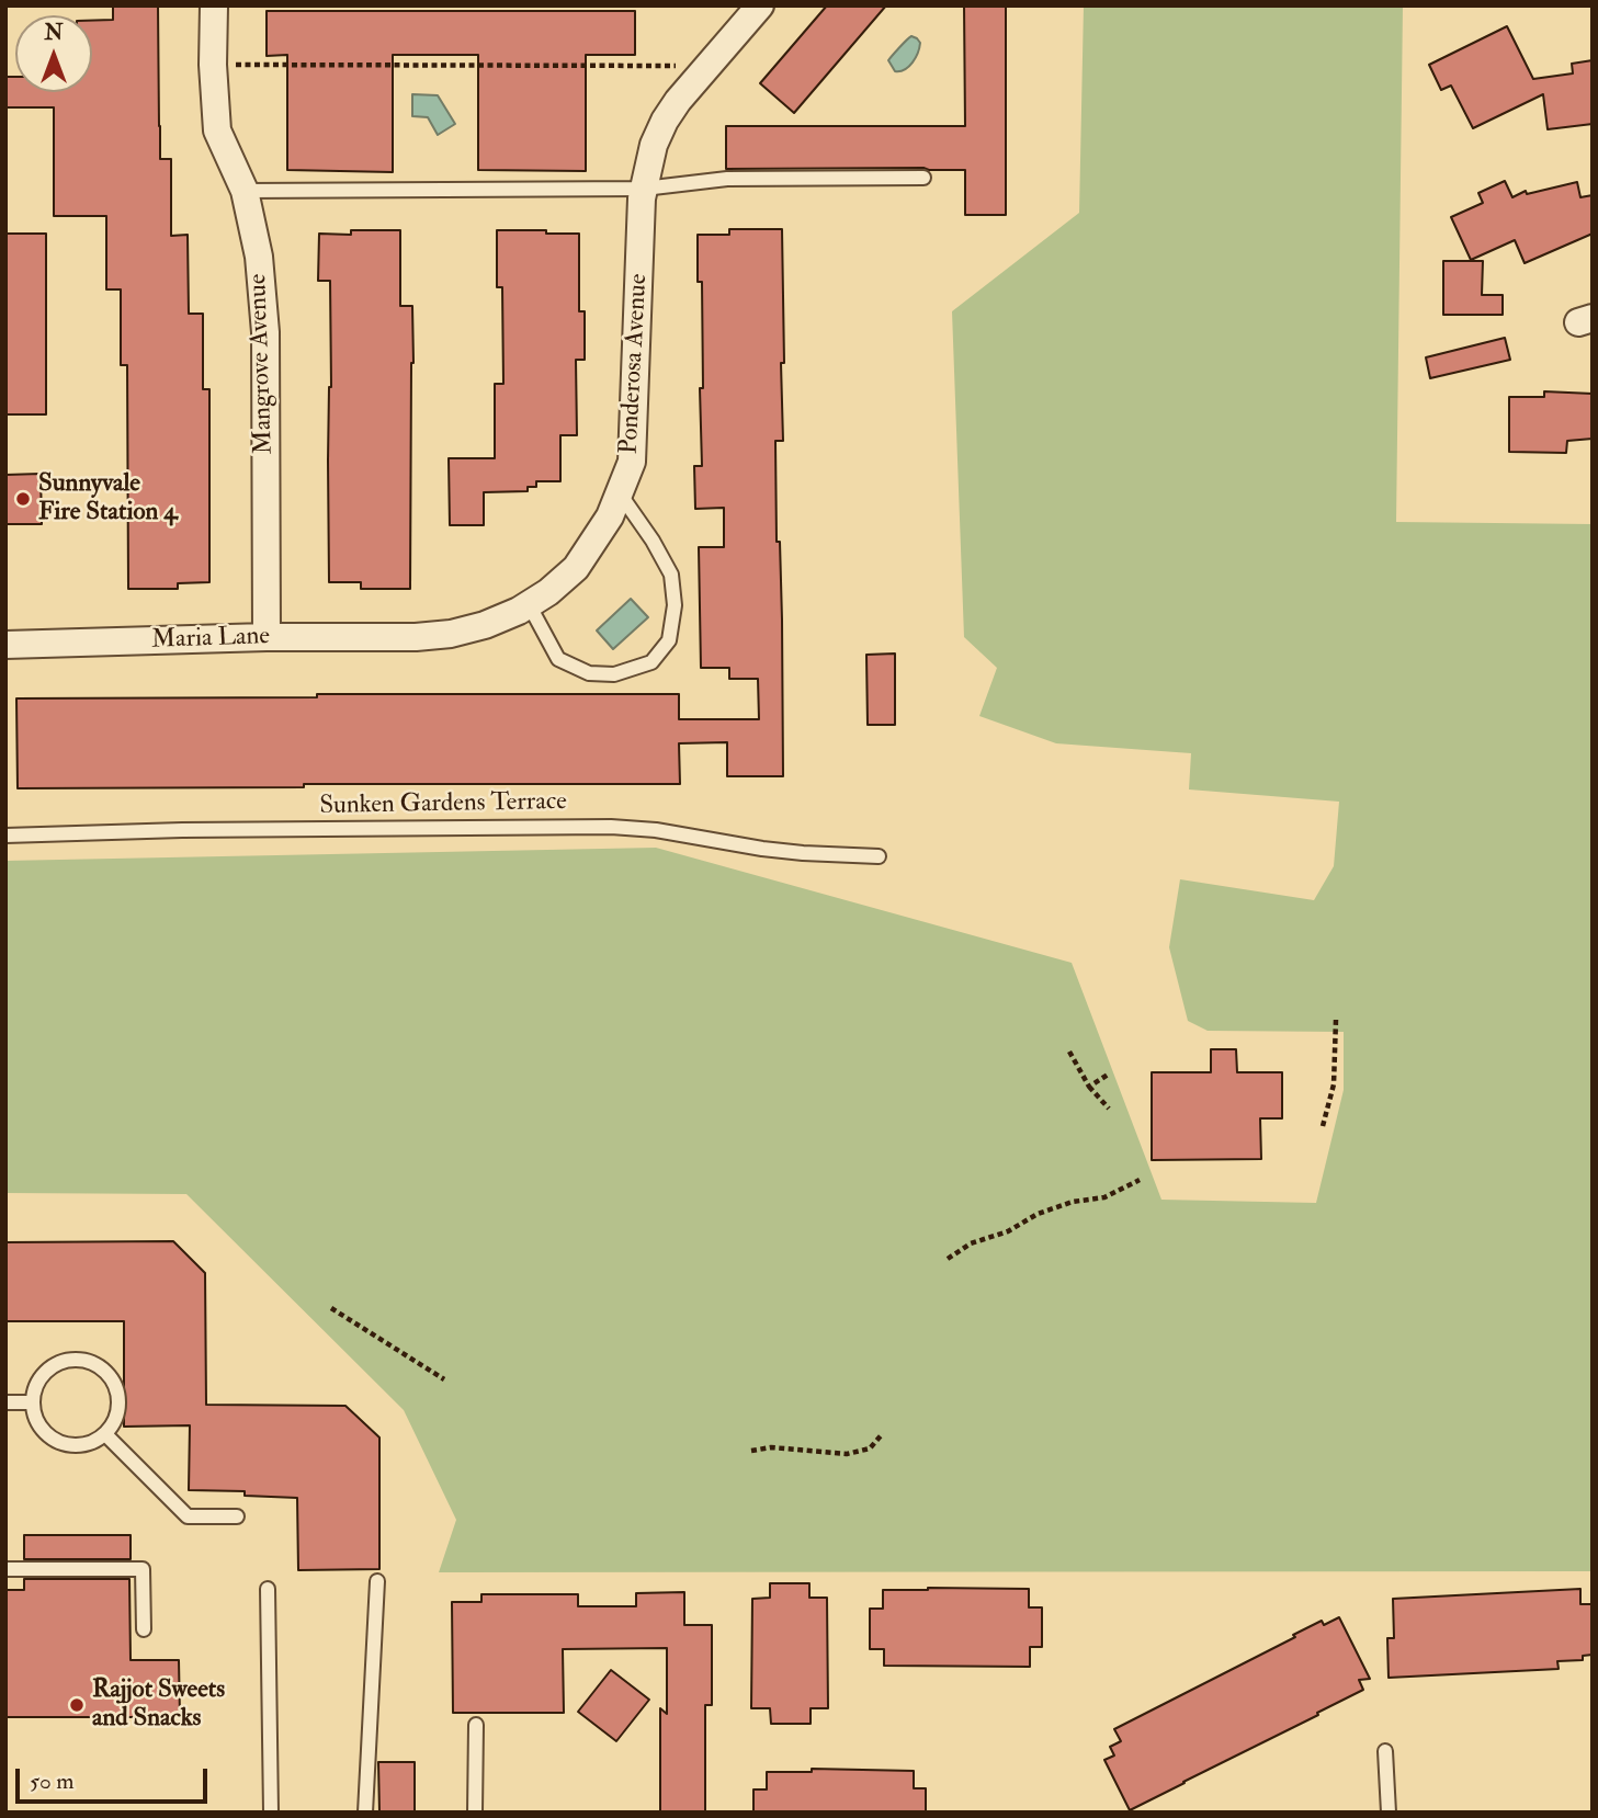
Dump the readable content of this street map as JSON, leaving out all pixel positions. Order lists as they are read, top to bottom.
{
  "streets": {
    "street": ["Mangrove Avenue", "Ponderosa Avenue", "Maria Lane"],
    "lane": ["Sunken Gardens Terrace"]
  },
  "crossings": [
    ["Mangrove Avenue", "Maria Lane"],
    ["Ponderosa Avenue", "Maria Lane"]
  ],
  "places": ["Sunnyvale Fire Station 4", "Rajjot Sweets and Snacks"],
  "scale_bar": "50 m",
  "north": "top"
}
